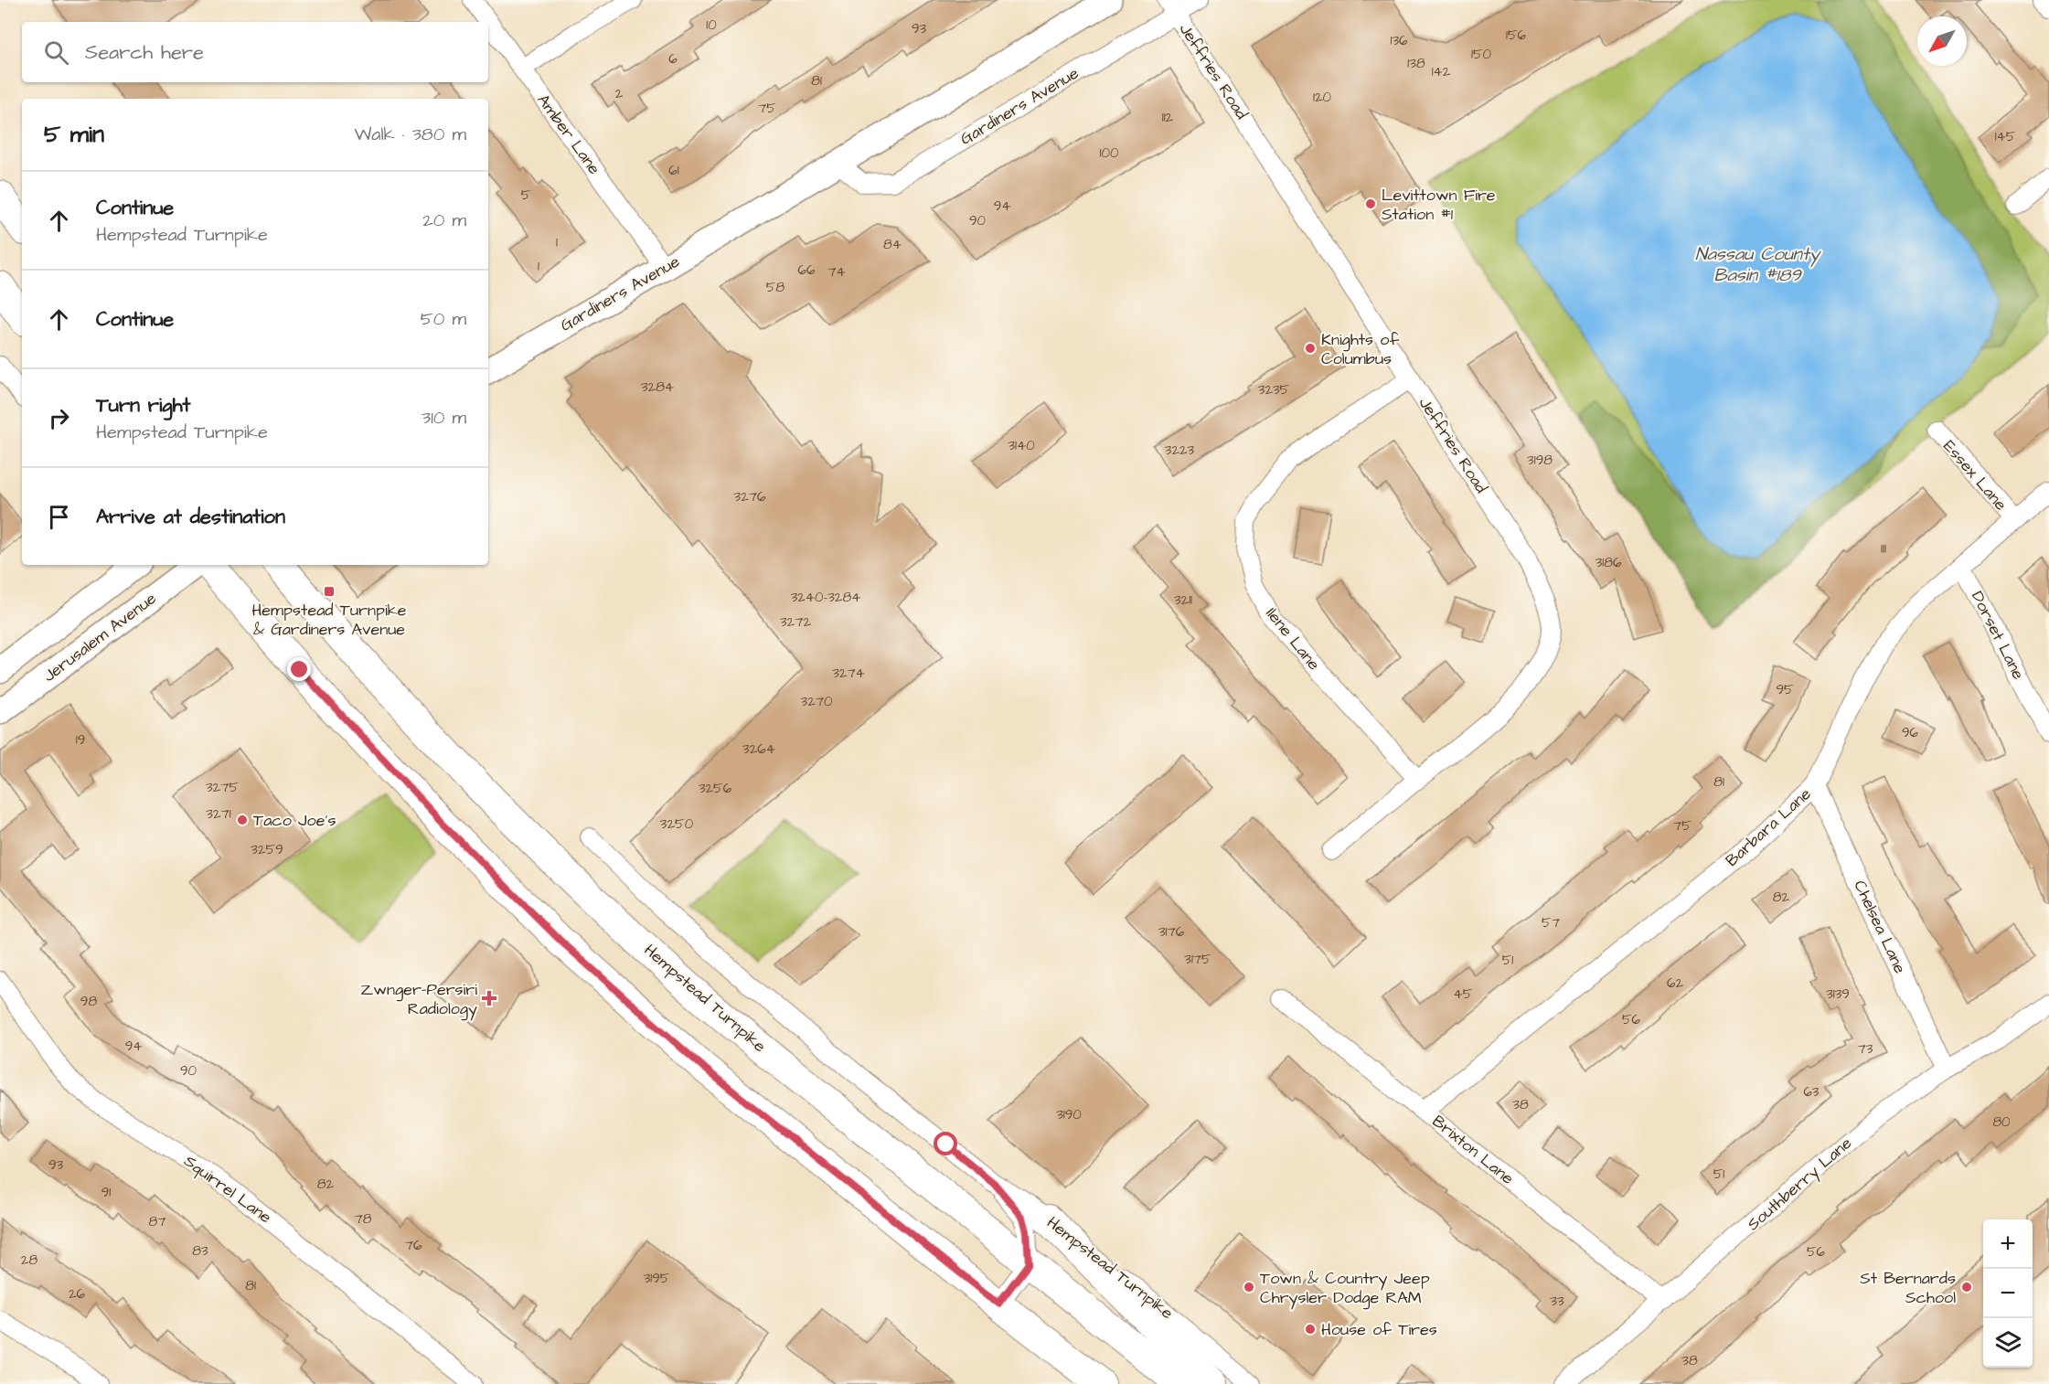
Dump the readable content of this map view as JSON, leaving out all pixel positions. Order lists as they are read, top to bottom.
{
  "streets": {
    "main road": ["Gardiners Avenue", "Jerusalem Avenue", "Hempstead Turnpike"],
    "street": [
      "Jeffries Road",
      "Amber Lane",
      "Essex Lane",
      "Dorset Lane",
      "Ilene Lane",
      "Barbara Lane",
      "Chelsea Lane",
      "Brixton Lane",
      "Southberry Lane",
      "Squirrel Lane"
    ]
  },
  "crossings": [
    ["Jeffries Road", "Gardiners Avenue"],
    ["Jeffries Road", "Ilene Lane"],
    ["Gardiners Avenue", "Amber Lane"],
    ["Essex Lane", "Barbara Lane"],
    ["Dorset Lane", "Barbara Lane"],
    ["Barbara Lane", "Chelsea Lane"],
    ["Barbara Lane", "Brixton Lane"],
    ["Chelsea Lane", "Southberry Lane"],
    ["Brixton Lane", "Southberry Lane"]
  ],
  "water": ["Nassau County Basin #189"],
  "places": {
    "other": [
      "Levittown Fire Station #1",
      "Knights of Columbus",
      "Taco Joe's",
      "Town & Country Jeep Chrysler Dodge RAM",
      "St Bernards School",
      "House of Tires"
    ],
    "transit": ["Hempstead Turnpike & Gardiners Avenue"],
    "health": ["Zwnger-Persiri Radiology"]
  },
  "house_numbers": [
    "10",
    "93",
    "156",
    "136",
    "150",
    "6",
    "138",
    "142",
    "81",
    "2",
    "120",
    "75",
    "112",
    "145",
    "100",
    "61",
    "5",
    "94",
    "90",
    "1",
    "84",
    "1",
    "66",
    "74",
    "58",
    "3284",
    "3235",
    "3140",
    "3223",
    "3198",
    "3276",
    "111",
    "3186",
    "3240-3284",
    "3211",
    "3272",
    "3274",
    "95",
    "3270",
    "96",
    "19",
    "3264",
    "81",
    "3275",
    "3256",
    "3271",
    "3250",
    "75",
    "3259",
    "82",
    "57",
    "3176",
    "3175",
    "51",
    "62",
    "45",
    "3139",
    "98",
    "56",
    "94",
    "73",
    "90",
    "63",
    "38",
    "3190",
    "80",
    "93",
    "51",
    "82",
    "91",
    "78",
    "87",
    "76",
    "83",
    "56",
    "28",
    "3195",
    "81",
    "26",
    "33",
    "38"
  ],
  "north": "bottom left",
  "page": {
    "search": "Search here",
    "heading": ["5 min", "Walk · 380 m"],
    "list": [
      ["Continue", "Hempstead Turnpike", "20 m"],
      ["Continue", "50 m"],
      ["Turn right", "Hempstead Turnpike", "310 m"],
      "Arrive at destination"
    ],
    "map_buttons": ["+", "−"]
  }
}
